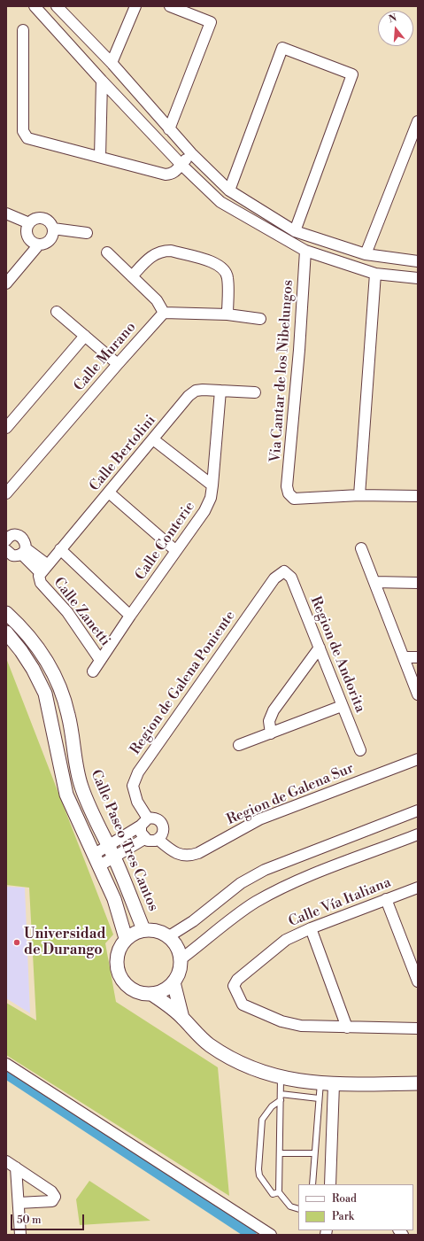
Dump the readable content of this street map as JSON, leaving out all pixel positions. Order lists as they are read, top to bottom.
{
  "streets": {
    "street": [
      "Calle Murano",
      "Via Cantar de los Nibelungos",
      "Calle Bertolini",
      "Calle Conterie",
      "Calle Zanetti",
      "Region de Andorita",
      "Region de Galena Poniente",
      "Region de Galena Sur",
      "Calle Paseo Tres Cantos",
      "Calle Vía Italiana"
    ]
  },
  "crossings": [
    ["Calle Bertolini", "Calle Conterie"],
    ["Calle Bertolini", "Calle Zanetti"],
    ["Calle Conterie", "Calle Zanetti"],
    ["Region de Andorita", "Region de Galena Poniente"],
    ["Region de Galena Poniente", "Region de Galena Sur"]
  ],
  "places": ["Universidad de Durango"],
  "legend": ["Road", "Park"],
  "scale_bar": "50 m",
  "north": "top"
}
